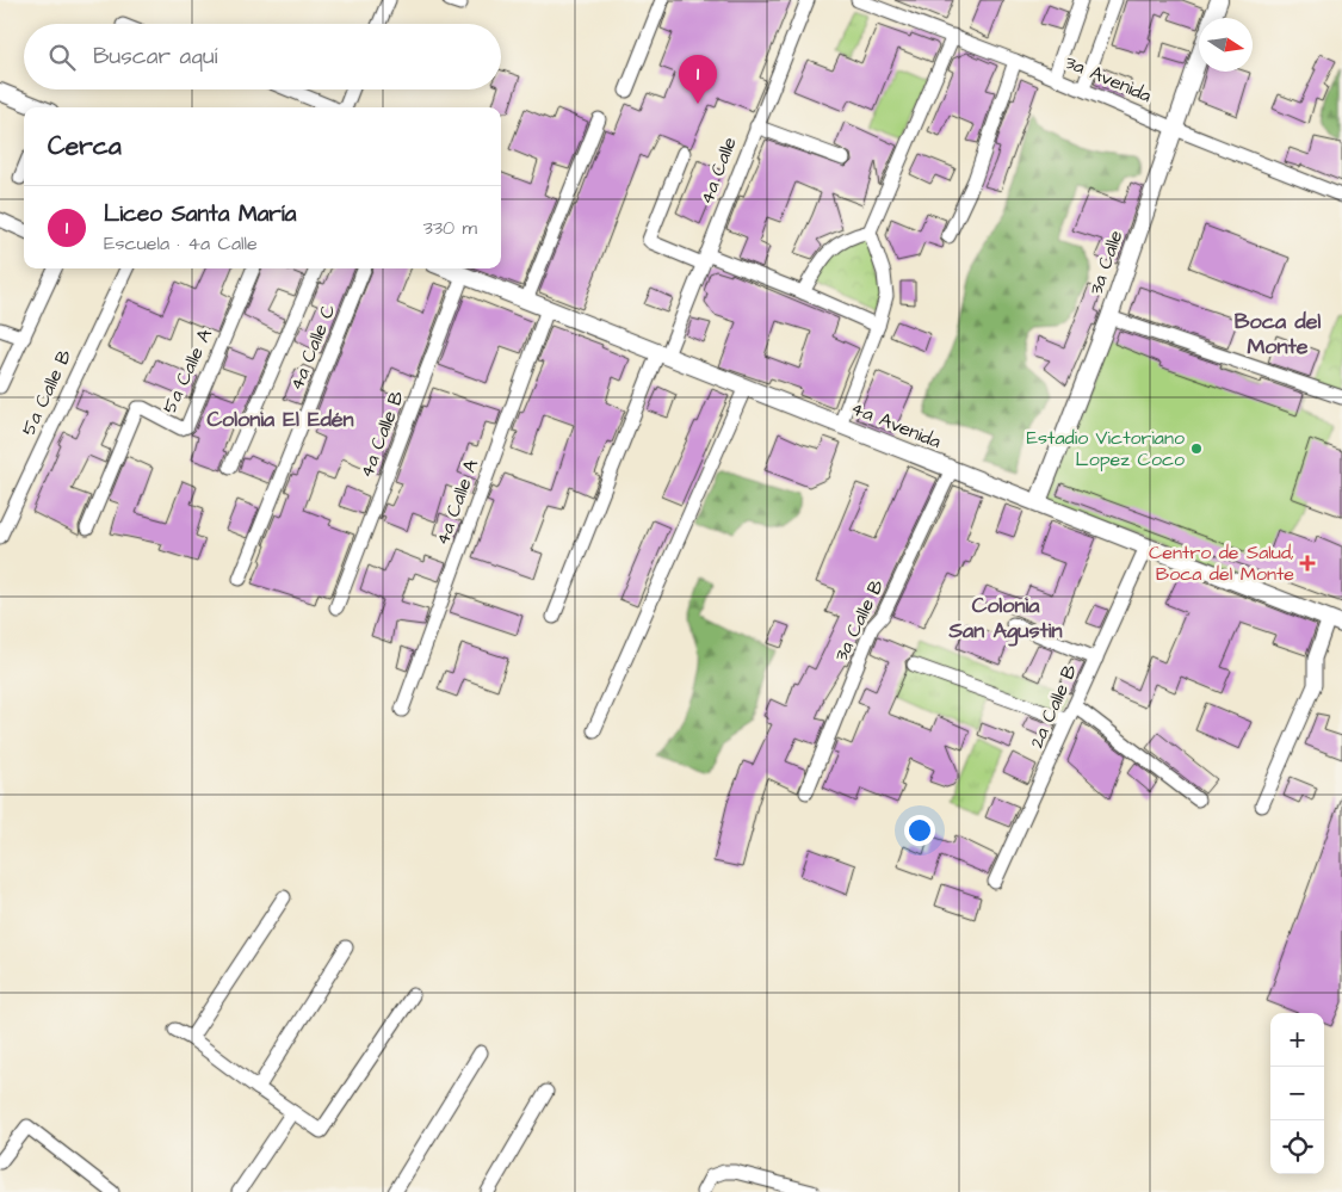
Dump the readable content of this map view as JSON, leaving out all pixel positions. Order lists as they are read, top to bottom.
{
  "streets": {
    "street": [
      "3a Avenida",
      "4a Calle",
      "3a Calle",
      "4a Calle C",
      "5a Calle A",
      "5a Calle B",
      "4a Avenida",
      "4a Calle B",
      "4a Calle A",
      "3a Calle B",
      "2a Calle B"
    ]
  },
  "crossings": [
    ["3a Avenida", "3a Calle"],
    ["4a Calle", "4a Avenida"],
    ["3a Calle", "4a Avenida"],
    ["4a Avenida", "4a Calle B"],
    ["4a Avenida", "4a Calle A"],
    ["4a Avenida", "3a Calle B"],
    ["4a Avenida", "2a Calle B"]
  ],
  "districts": ["Boca del Monte", "Colonia El Edén", "Colonia San Agustin"],
  "places": {
    "other": ["Estadio Victoriano Lopez Coco"],
    "health": ["Centro de Salud, Boca del Monte"]
  },
  "north": "right",
  "page": {
    "search": "Buscar aquí",
    "pins": "1",
    "heading": "Cerca",
    "list": [
      {
        "mark": "1",
        "name": "Liceo Santa María",
        "note": "Escuela · 4a Calle",
        "value": "330 m"
      }
    ],
    "map_buttons": ["+", "−"]
  }
}
